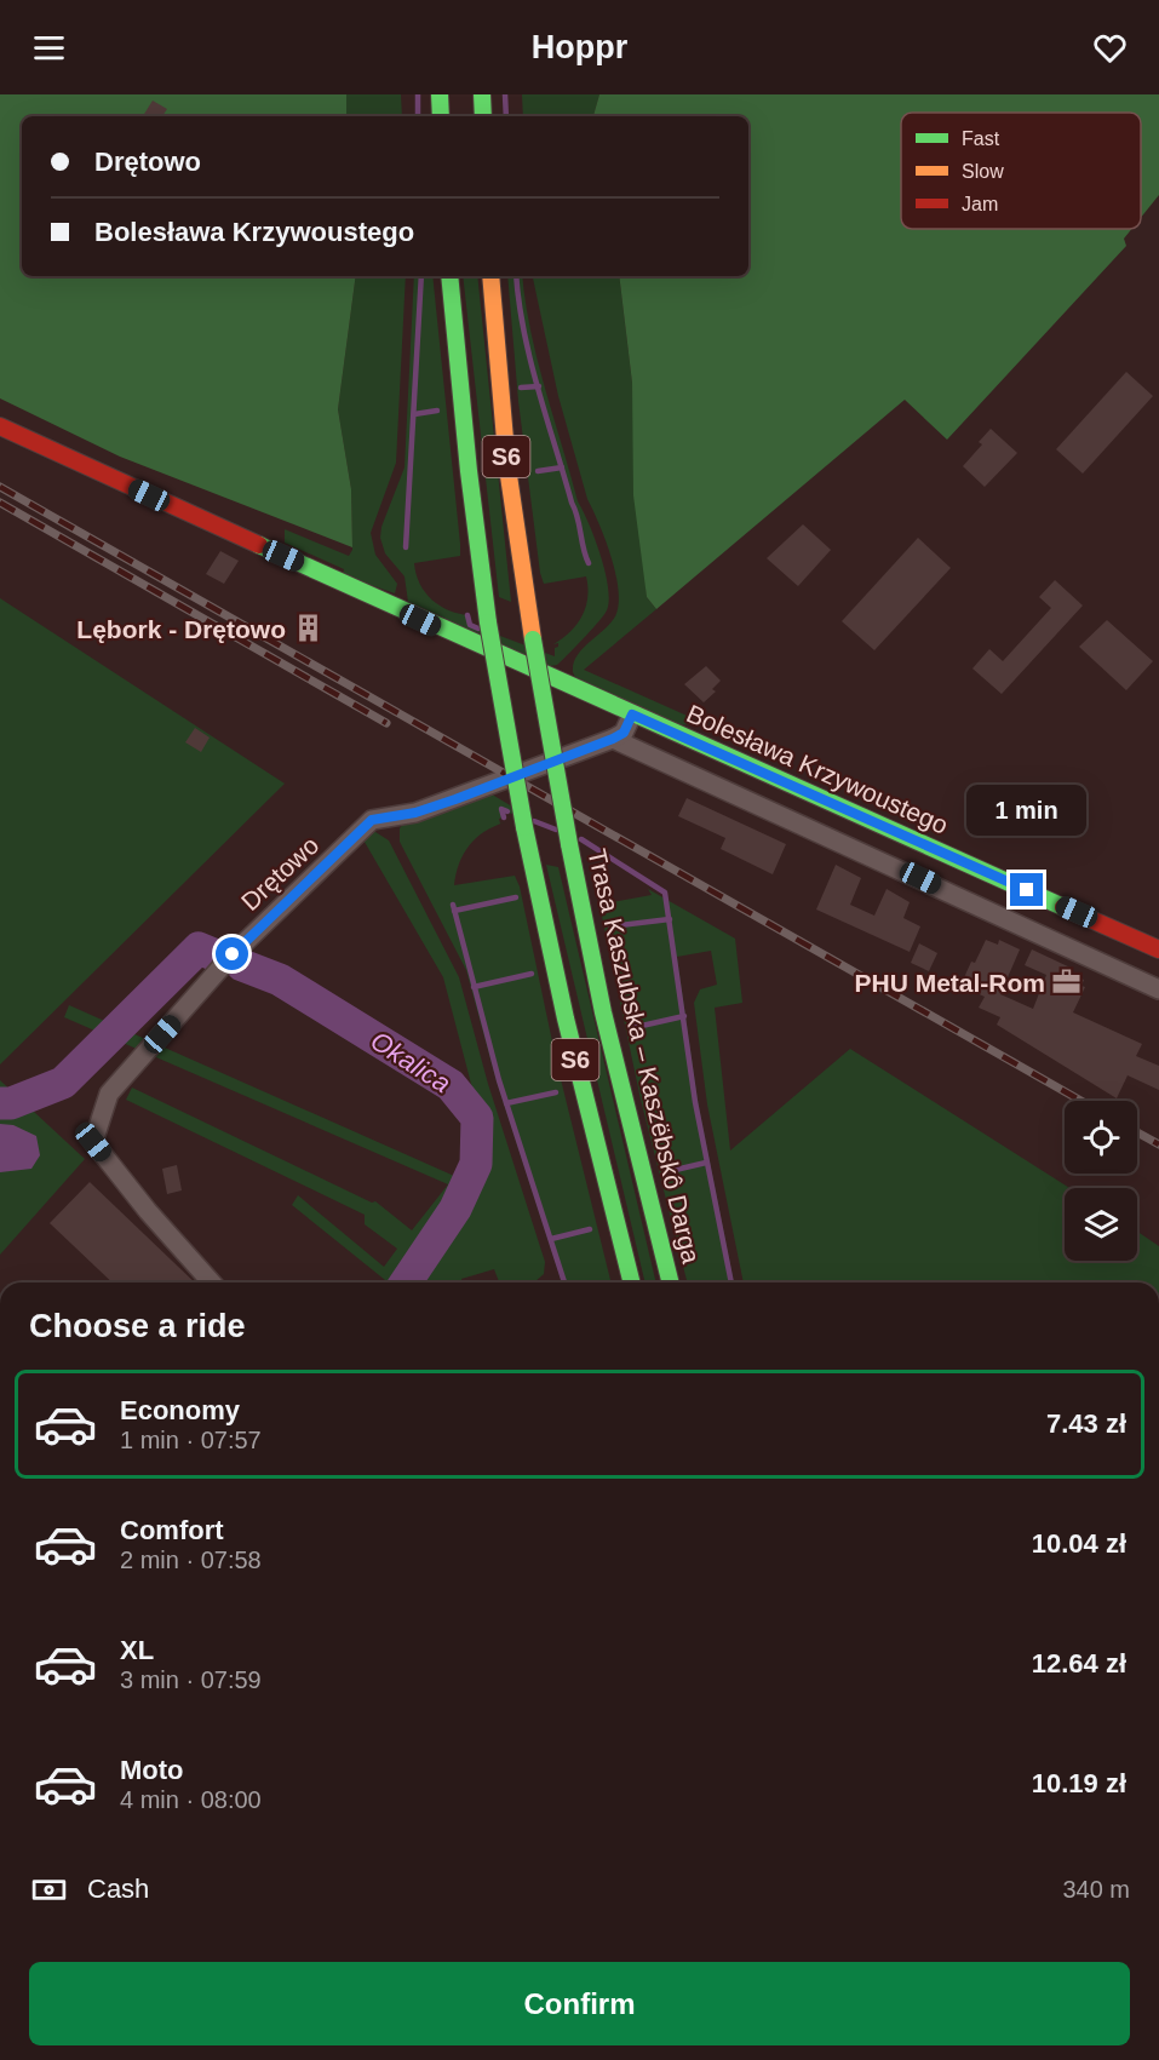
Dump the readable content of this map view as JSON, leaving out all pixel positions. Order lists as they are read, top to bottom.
{
  "streets": {
    "main road": ["S6", "Bolesława Krzywoustego", "Trasa Kaszubska – Kaszëbskô Darga"],
    "street": ["Drętowo"]
  },
  "water": ["Okalica"],
  "places": {
    "building": ["Lębork - Drętowo"],
    "office": ["PHU Metal-Rom"]
  },
  "legend": ["Fast", "Slow", "Jam"],
  "page": {
    "header": "Hoppr",
    "banner": ["Drętowo", "Bolesława Krzywoustego"],
    "bubble": "1 min",
    "heading": "Choose a ride",
    "list": [
      {
        "name": "Economy",
        "note": "1 min · 07:57",
        "value": "7.43 zł"
      },
      {
        "name": "Comfort",
        "note": "2 min · 07:58",
        "value": "10.04 zł"
      },
      {
        "name": "XL",
        "note": "3 min · 07:59",
        "value": "12.64 zł"
      },
      {
        "name": "Moto",
        "note": "4 min · 08:00",
        "value": "10.19 zł"
      }
    ],
    "pay": ["Cash", "340 m"],
    "buttons": "Confirm"
  }
}
